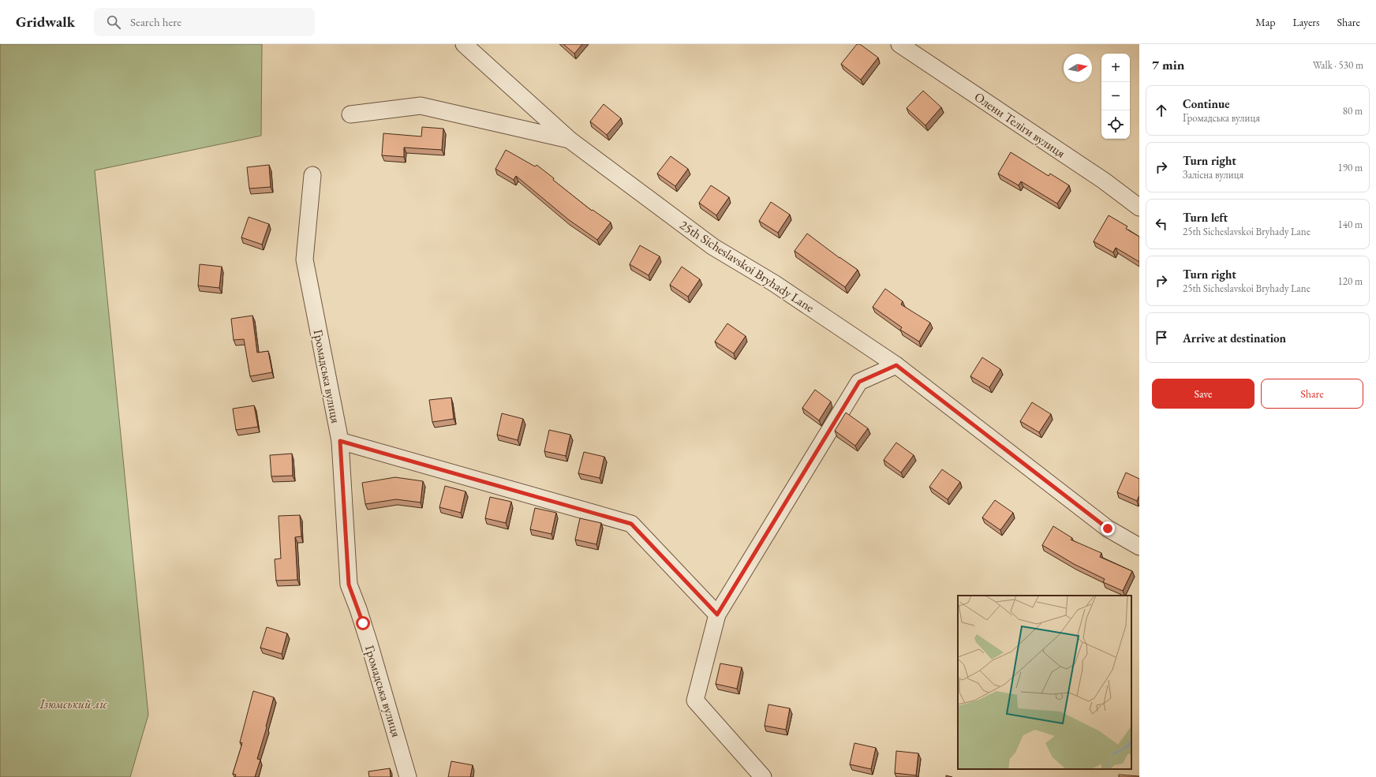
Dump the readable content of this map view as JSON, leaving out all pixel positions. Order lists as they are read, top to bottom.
{
  "streets": {
    "street": ["Олени Теліги вулиця", "25th Sicheslavskoi Bryhady Lane", "Громадська вулиця"]
  },
  "parks": ["Ізюмський ліс"],
  "north": "right",
  "page": {
    "header": "Gridwalk",
    "search": "Search here",
    "nav": ["Map", "Layers", "Share"],
    "heading": ["7 min", "Walk · 530 m"],
    "map_buttons": ["+", "−"],
    "list": [
      ["Continue", "Громадська вулиця", "80 m"],
      ["Turn right", "Залісна вулиця", "190 m"],
      ["Turn left", "25th Sicheslavskoi Bryhady Lane", "140 m"],
      ["Turn right", "25th Sicheslavskoi Bryhady Lane", "120 m"],
      "Arrive at destination"
    ],
    "buttons": ["Save", "Share"]
  }
}
